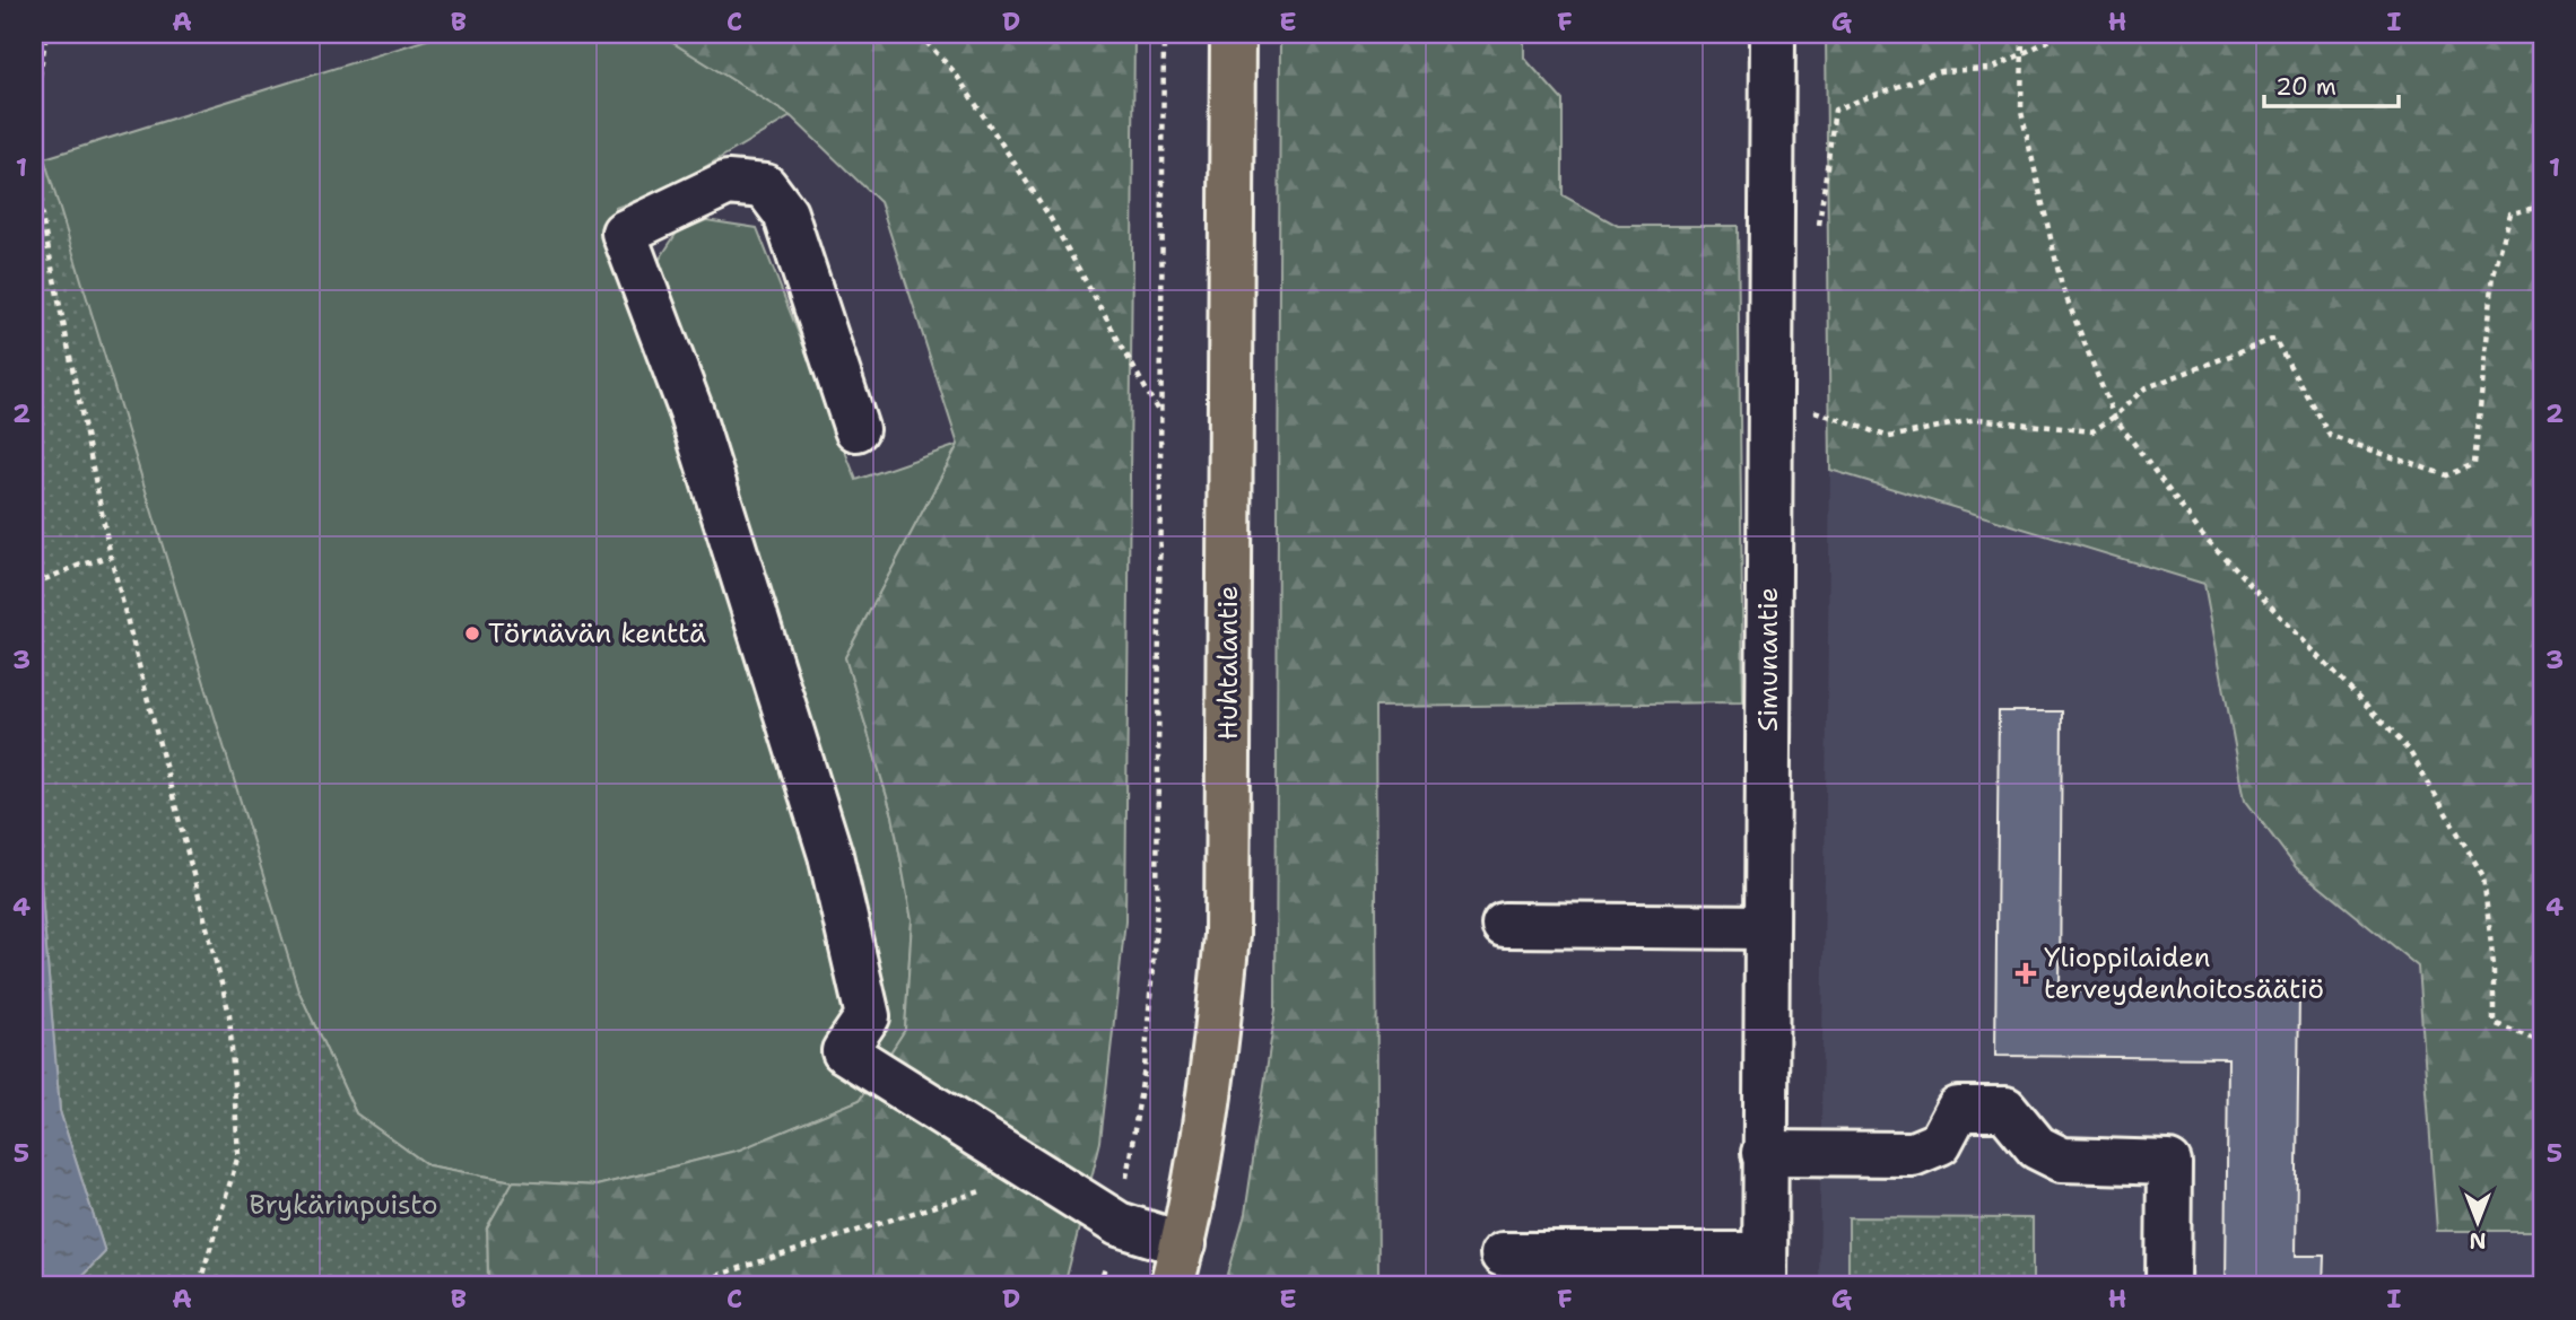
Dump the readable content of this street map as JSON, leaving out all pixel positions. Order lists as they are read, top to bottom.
{
  "streets": {
    "main road": ["Huhtalantie"],
    "street": ["Simunantie"]
  },
  "parks": ["Brykärinpuisto"],
  "places": {
    "other": ["Törnävän kenttä"],
    "health": ["Ylioppilaiden terveydenhoitosäätiö"]
  },
  "scale_bar": "20 m",
  "north": "bottom",
  "grid": {
    "columns": [
      "A",
      "B",
      "C",
      "D",
      "E",
      "F",
      "G",
      "H",
      "I"
    ],
    "rows": [
      "1",
      "2",
      "3",
      "4",
      "5"
    ]
  }
}
